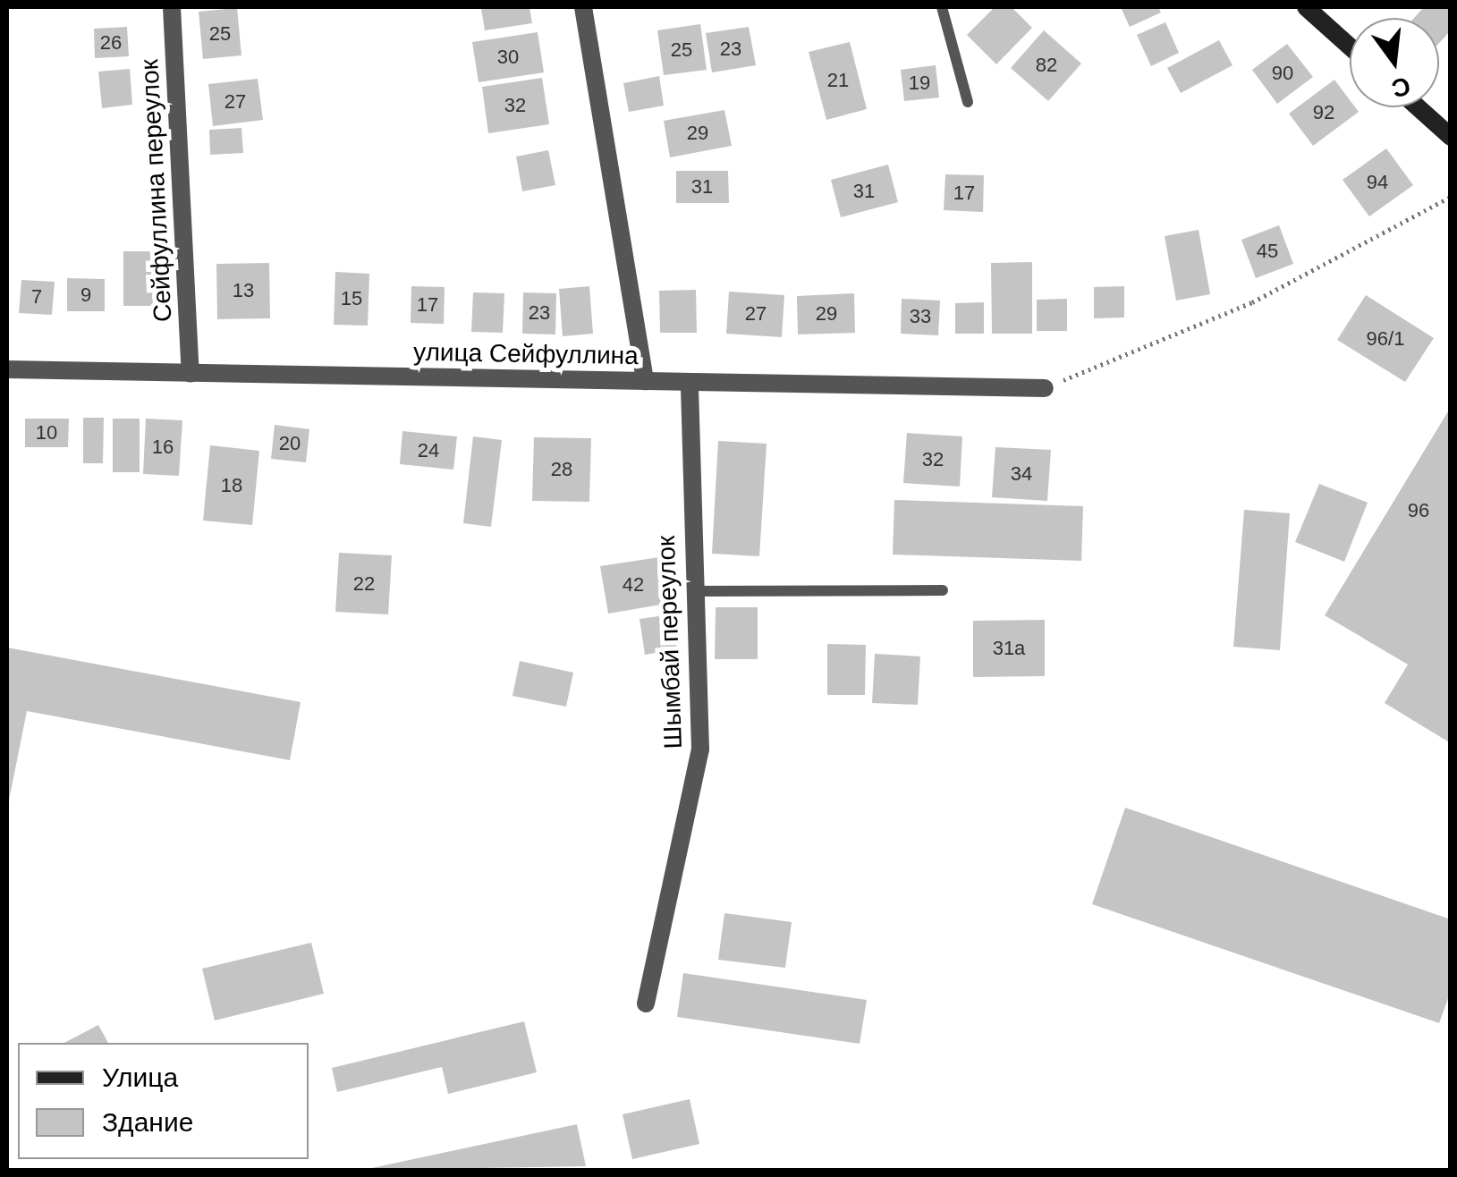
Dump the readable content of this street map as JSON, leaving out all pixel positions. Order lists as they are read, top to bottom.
{
  "streets": {
    "street": ["Сейфуллина переулок", "улица Сейфуллина", "Шымбай переулок"]
  },
  "crossings": [
    ["Сейфуллина переулок", "улица Сейфуллина"],
    ["улица Сейфуллина", "Шымбай переулок"]
  ],
  "house_numbers": [
    "25",
    "26",
    "23",
    "25",
    "30",
    "82",
    "90",
    "21",
    "19",
    "27",
    "32",
    "92",
    "29",
    "94",
    "31",
    "31",
    "17",
    "45",
    "13",
    "9",
    "7",
    "15",
    "17",
    "23",
    "27",
    "29",
    "33",
    "96/1",
    "10",
    "20",
    "16",
    "24",
    "32",
    "28",
    "34",
    "18",
    "96",
    "22",
    "42",
    "31а"
  ],
  "legend": ["Улица", "Здание"],
  "north": "bottom"
}
